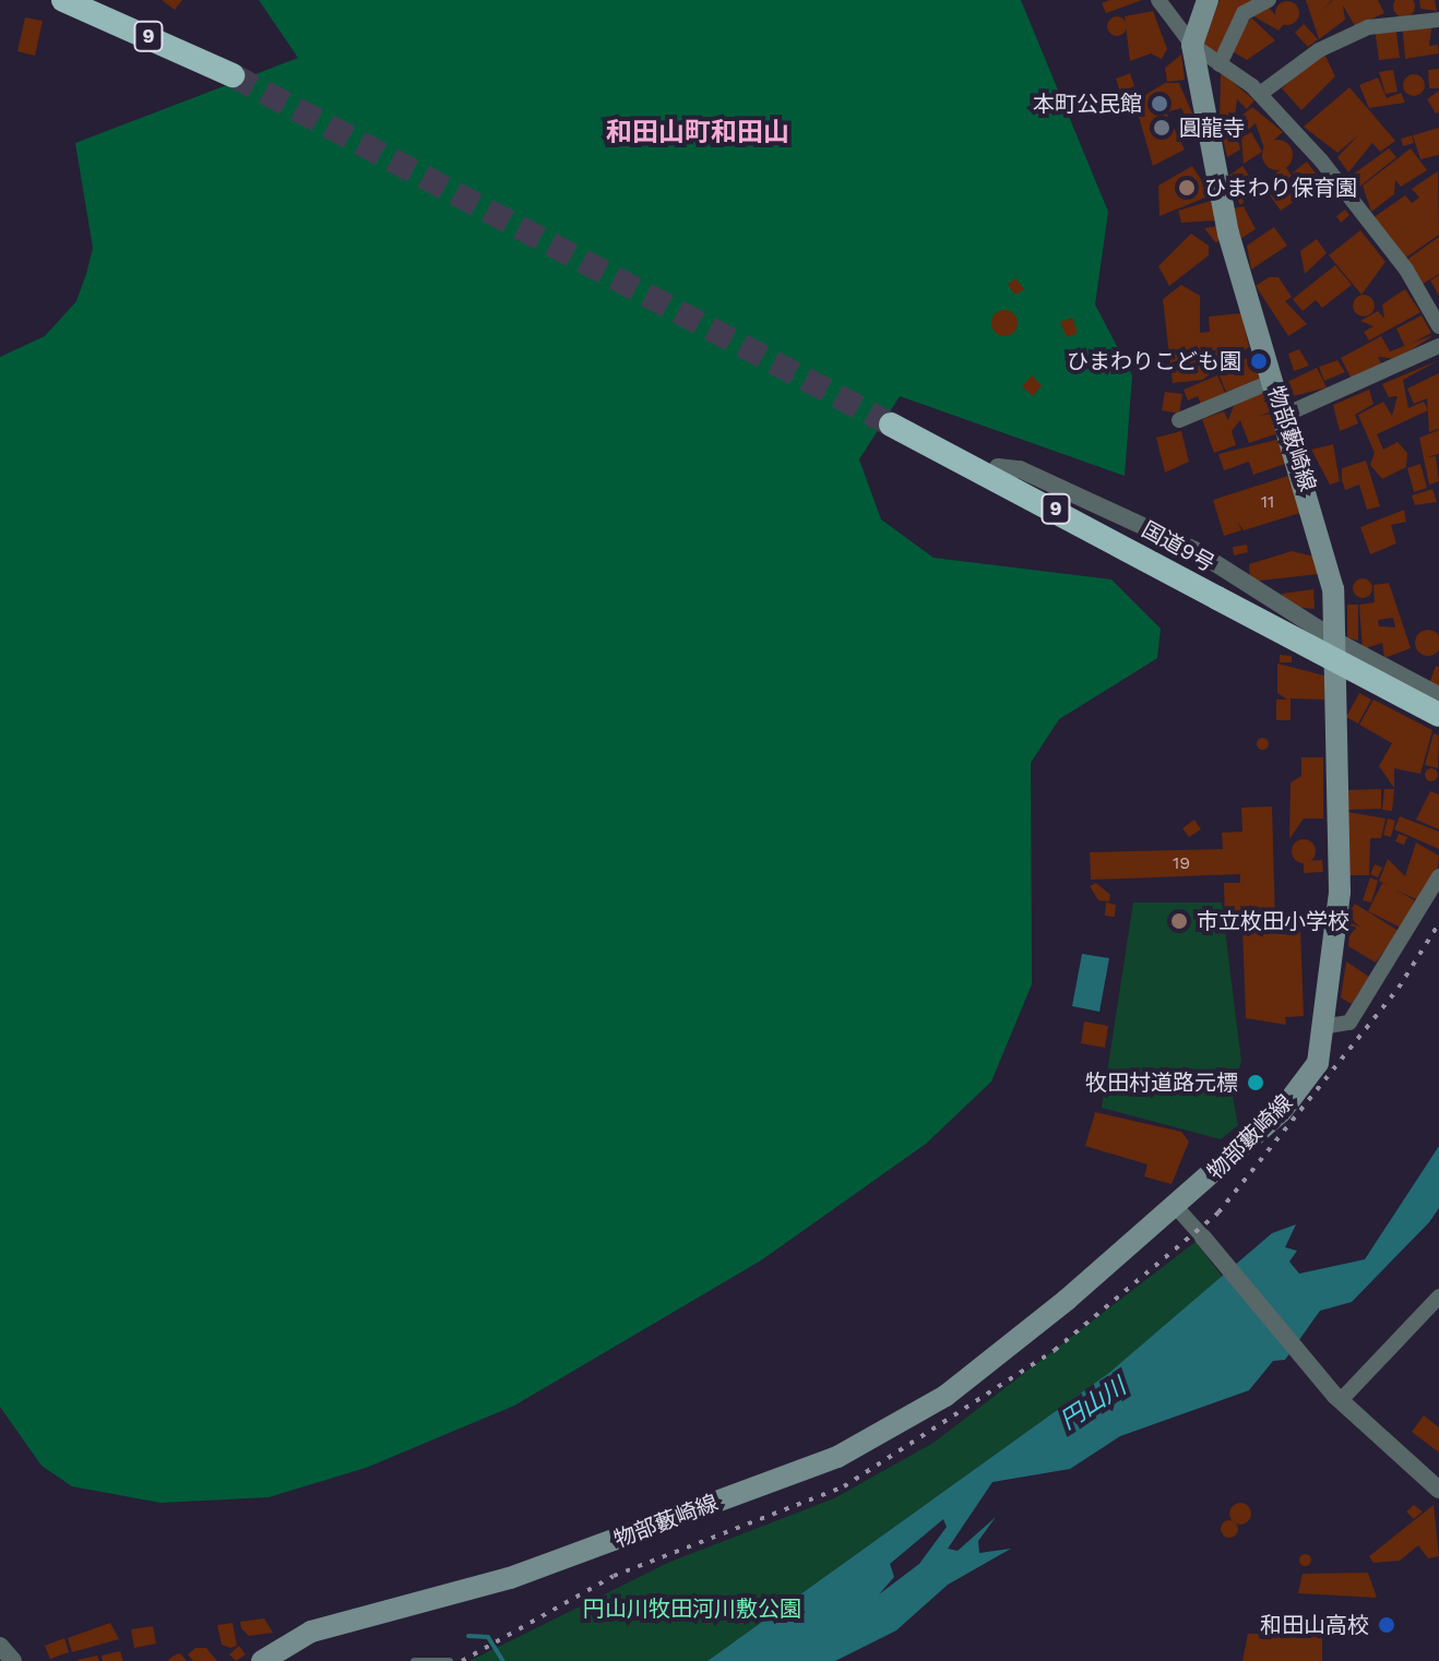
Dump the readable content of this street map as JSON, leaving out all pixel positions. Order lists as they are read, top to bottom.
{
  "streets": {
    "highway": ["9", "国道9号"],
    "main road": ["物部藪崎線"]
  },
  "districts": ["和田山町和田山"],
  "water": ["円山川"],
  "parks": ["円山川牧田河川敷公園"],
  "places": [
    "本町公民館",
    "圓龍寺",
    "ひまわり保育園",
    "ひまわりこども園",
    "市立枚田小学校",
    "牧田村道路元標",
    "和田山高校"
  ],
  "house_numbers": ["11", "19"]
}
